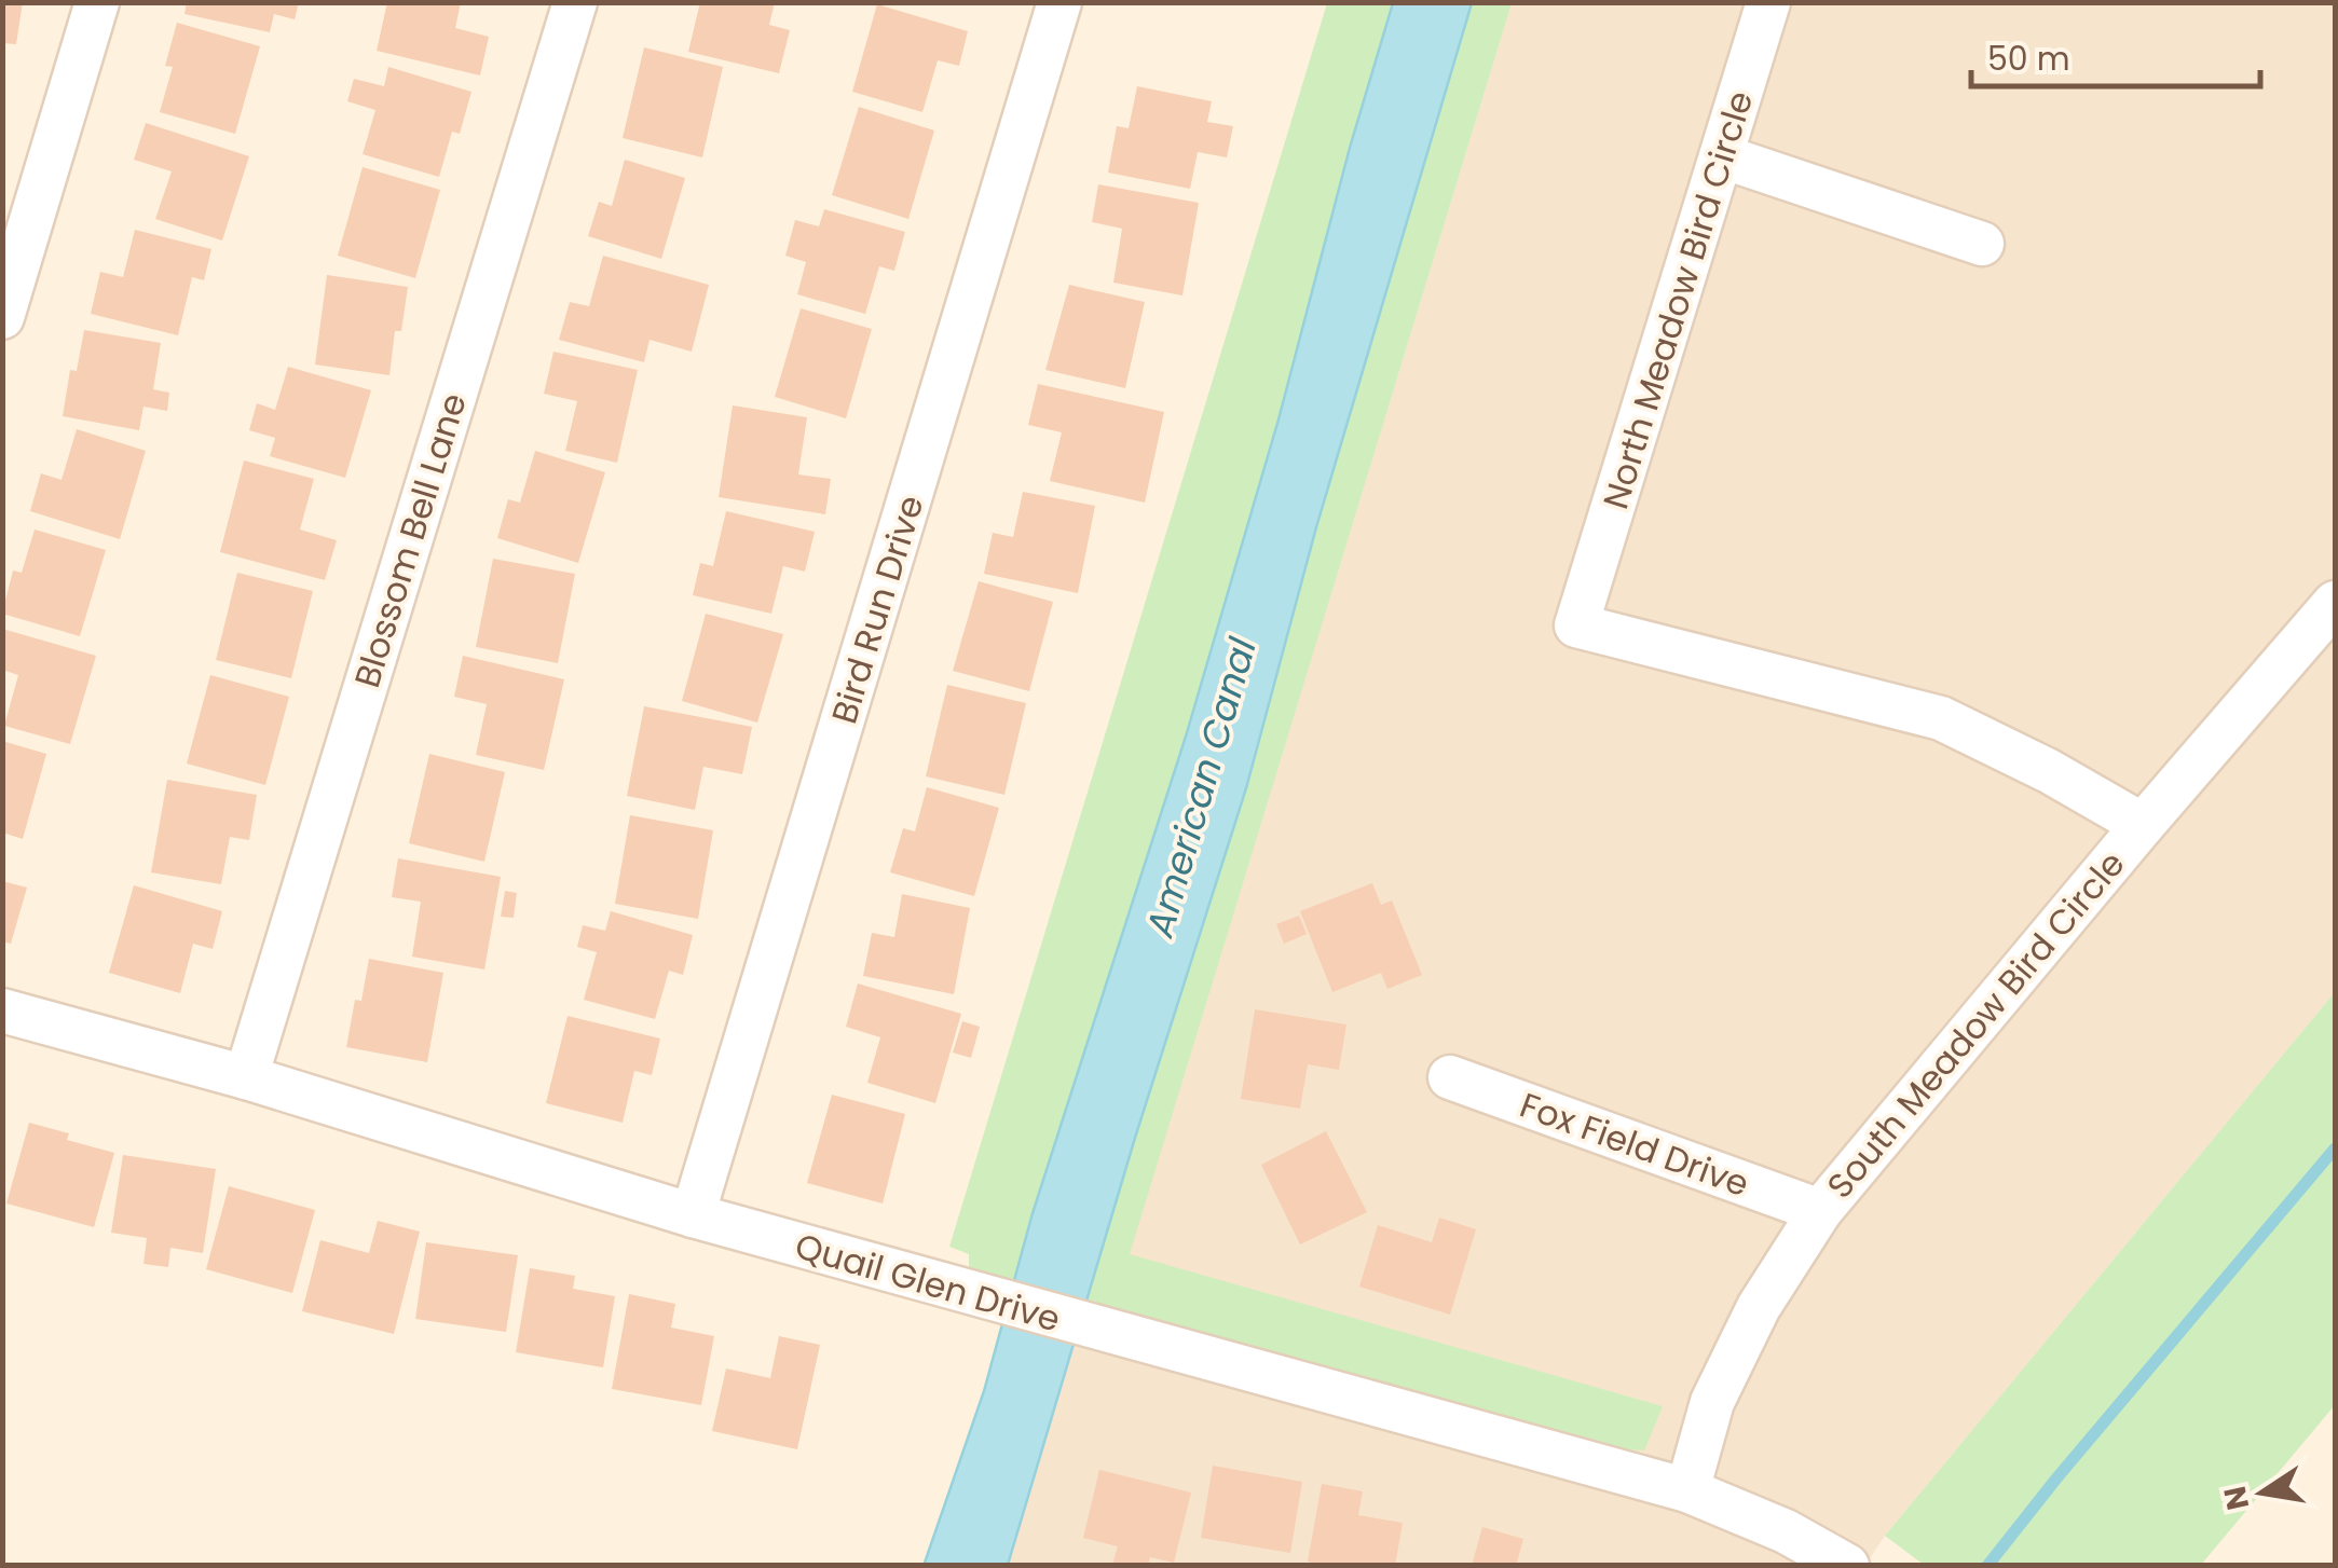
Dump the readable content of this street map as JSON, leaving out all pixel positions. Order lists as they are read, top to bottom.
{
  "streets": {
    "street": [
      "North Meadow Bird Circle",
      "Blossom Bell Lane",
      "Bird Run Drive",
      "South Meadow Bird Circle",
      "Fox Field Drive",
      "Quail Glen Drive"
    ]
  },
  "crossings": [
    ["North Meadow Bird Circle", "South Meadow Bird Circle"],
    ["Blossom Bell Lane", "Quail Glen Drive"],
    ["Bird Run Drive", "Quail Glen Drive"],
    ["South Meadow Bird Circle", "Fox Field Drive"],
    ["South Meadow Bird Circle", "Quail Glen Drive"]
  ],
  "water": ["American Canal"],
  "scale_bar": "50 m",
  "north": "left"
}
